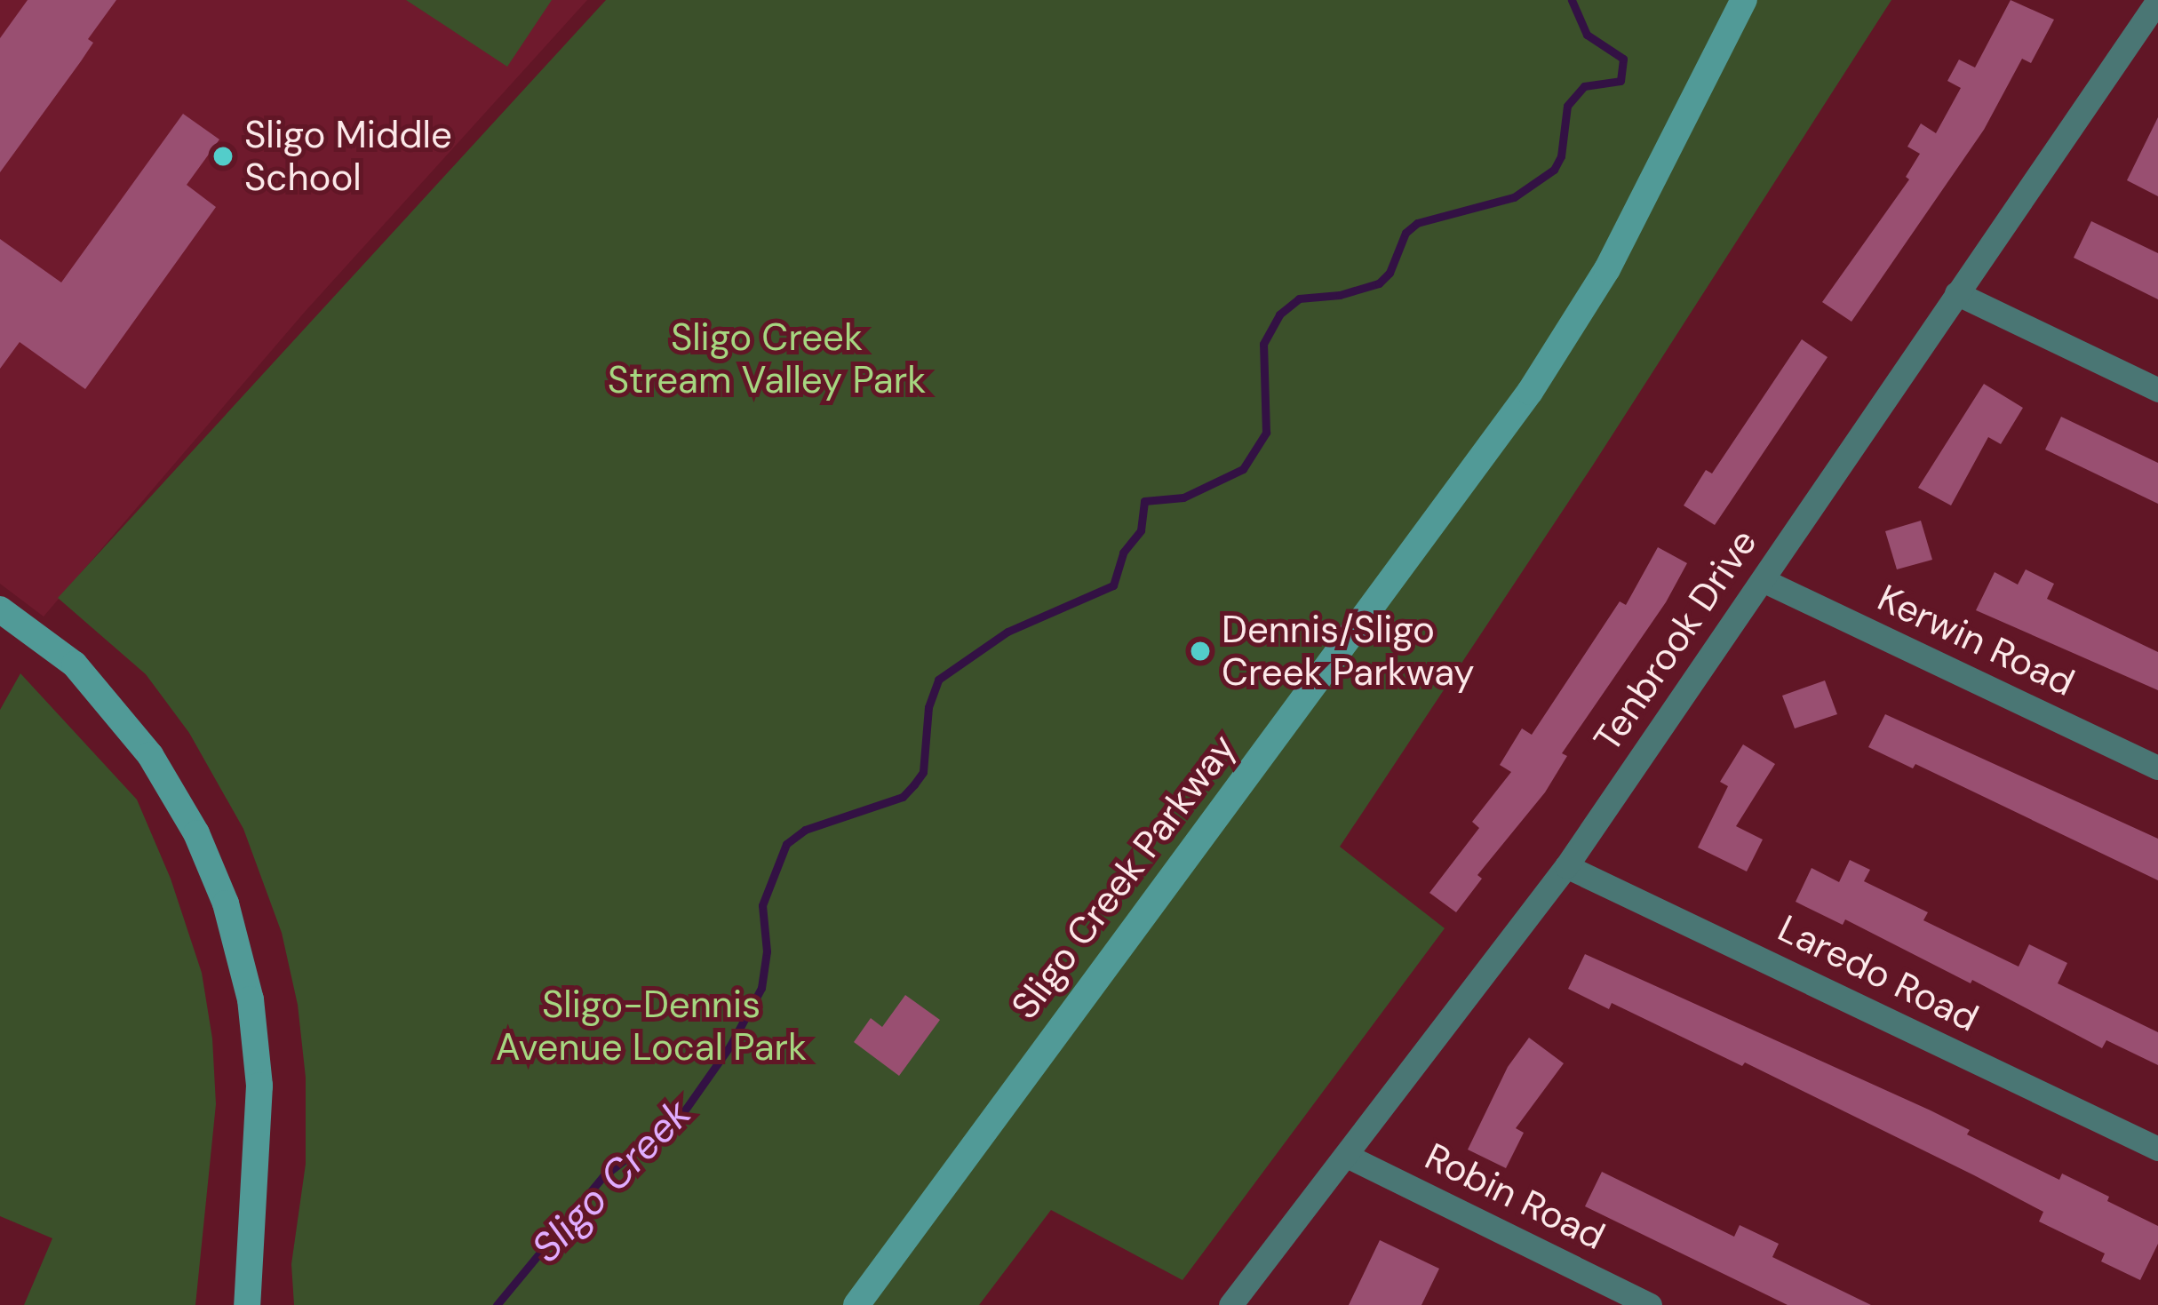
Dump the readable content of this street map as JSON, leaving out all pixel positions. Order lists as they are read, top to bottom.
{
  "streets": {
    "street": [
      "Tenbrook Drive",
      "Kerwin Road",
      "Sligo Creek Parkway",
      "Laredo Road",
      "Robin Road"
    ]
  },
  "crossings": [
    ["Tenbrook Drive", "Kerwin Road"],
    ["Tenbrook Drive", "Laredo Road"],
    ["Tenbrook Drive", "Robin Road"]
  ],
  "water": ["Sligo Creek"],
  "parks": ["Sligo Creek Stream Valley Park", "Sligo-Dennis Avenue Local Park"],
  "places": ["Sligo Middle School", "Dennis/Sligo Creek Parkway"]
}
